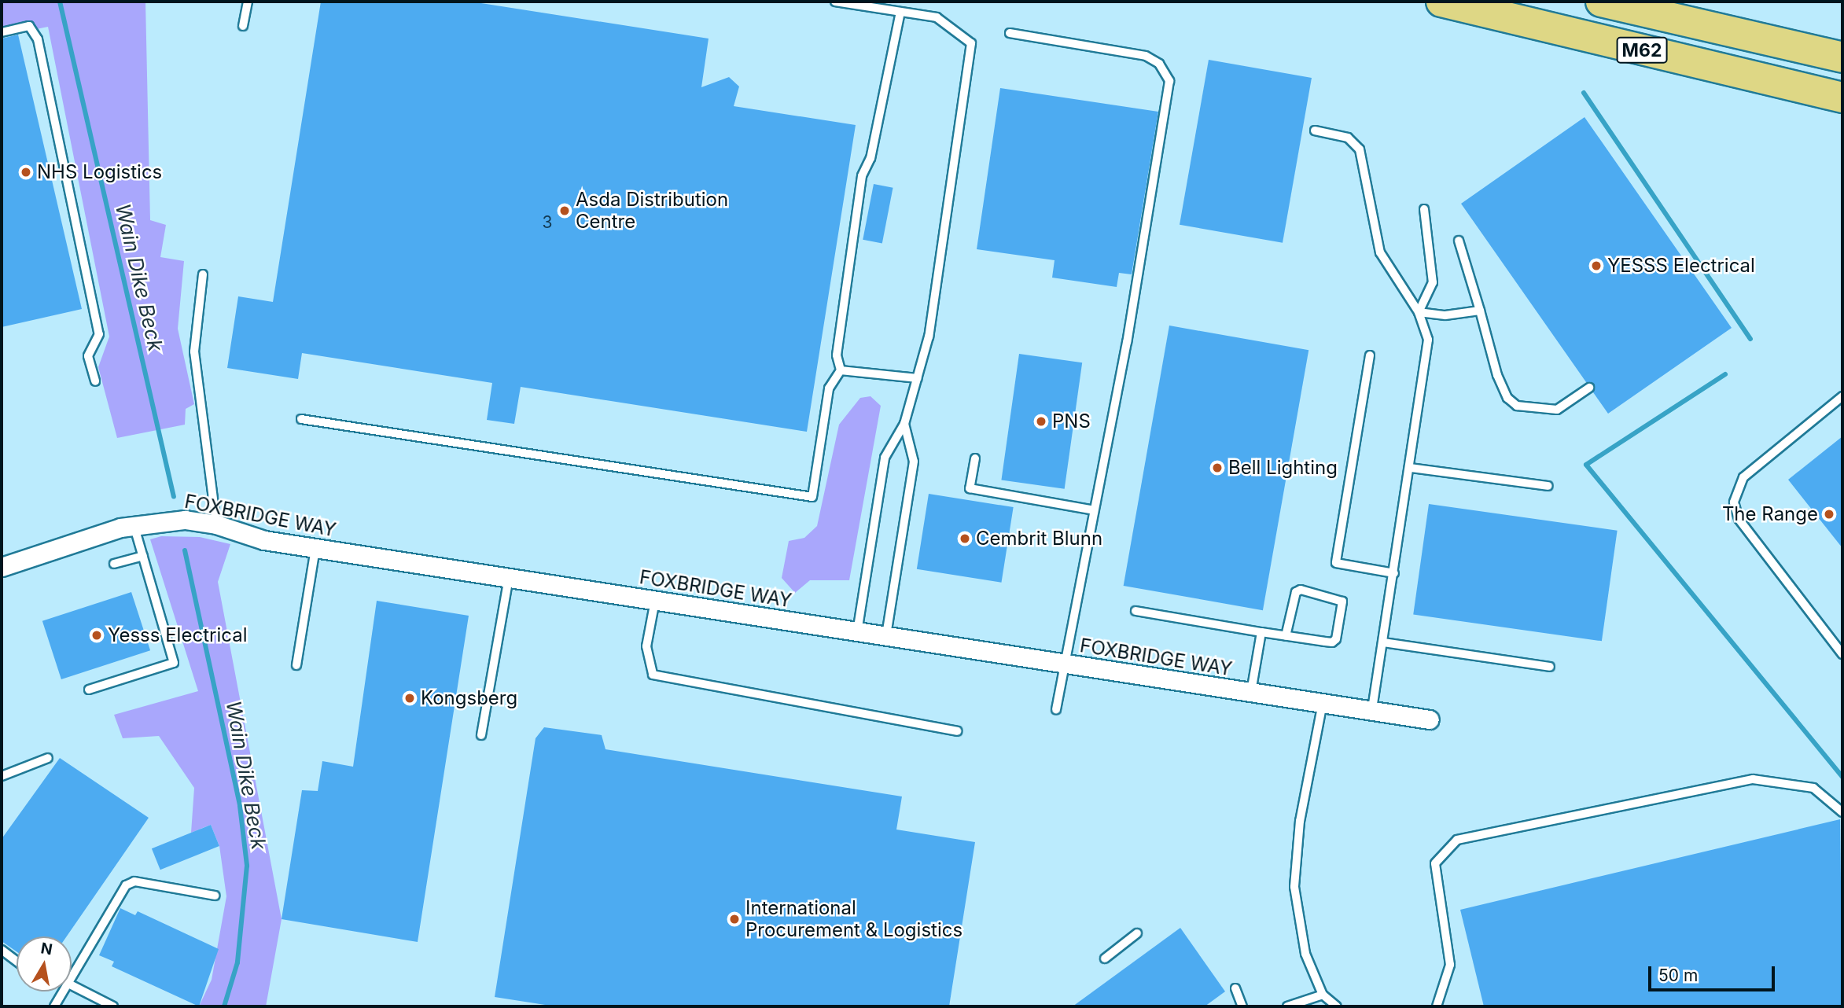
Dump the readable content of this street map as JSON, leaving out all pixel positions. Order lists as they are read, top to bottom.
{
  "streets": {
    "highway": ["M62"],
    "street": ["FOXBRIDGE WAY"]
  },
  "water": ["Wain Dike Beck"],
  "places": [
    "NHS Logistics",
    "Asda Distribution Centre",
    "YESSS Electrical",
    "PNS",
    "Bell Lighting",
    "The Range",
    "Cembrit Blunn",
    "Yesss Electrical",
    "Kongsberg",
    "International Procurement & Logistics"
  ],
  "house_numbers": ["3"],
  "scale_bar": "50 m",
  "north": "top"
}
